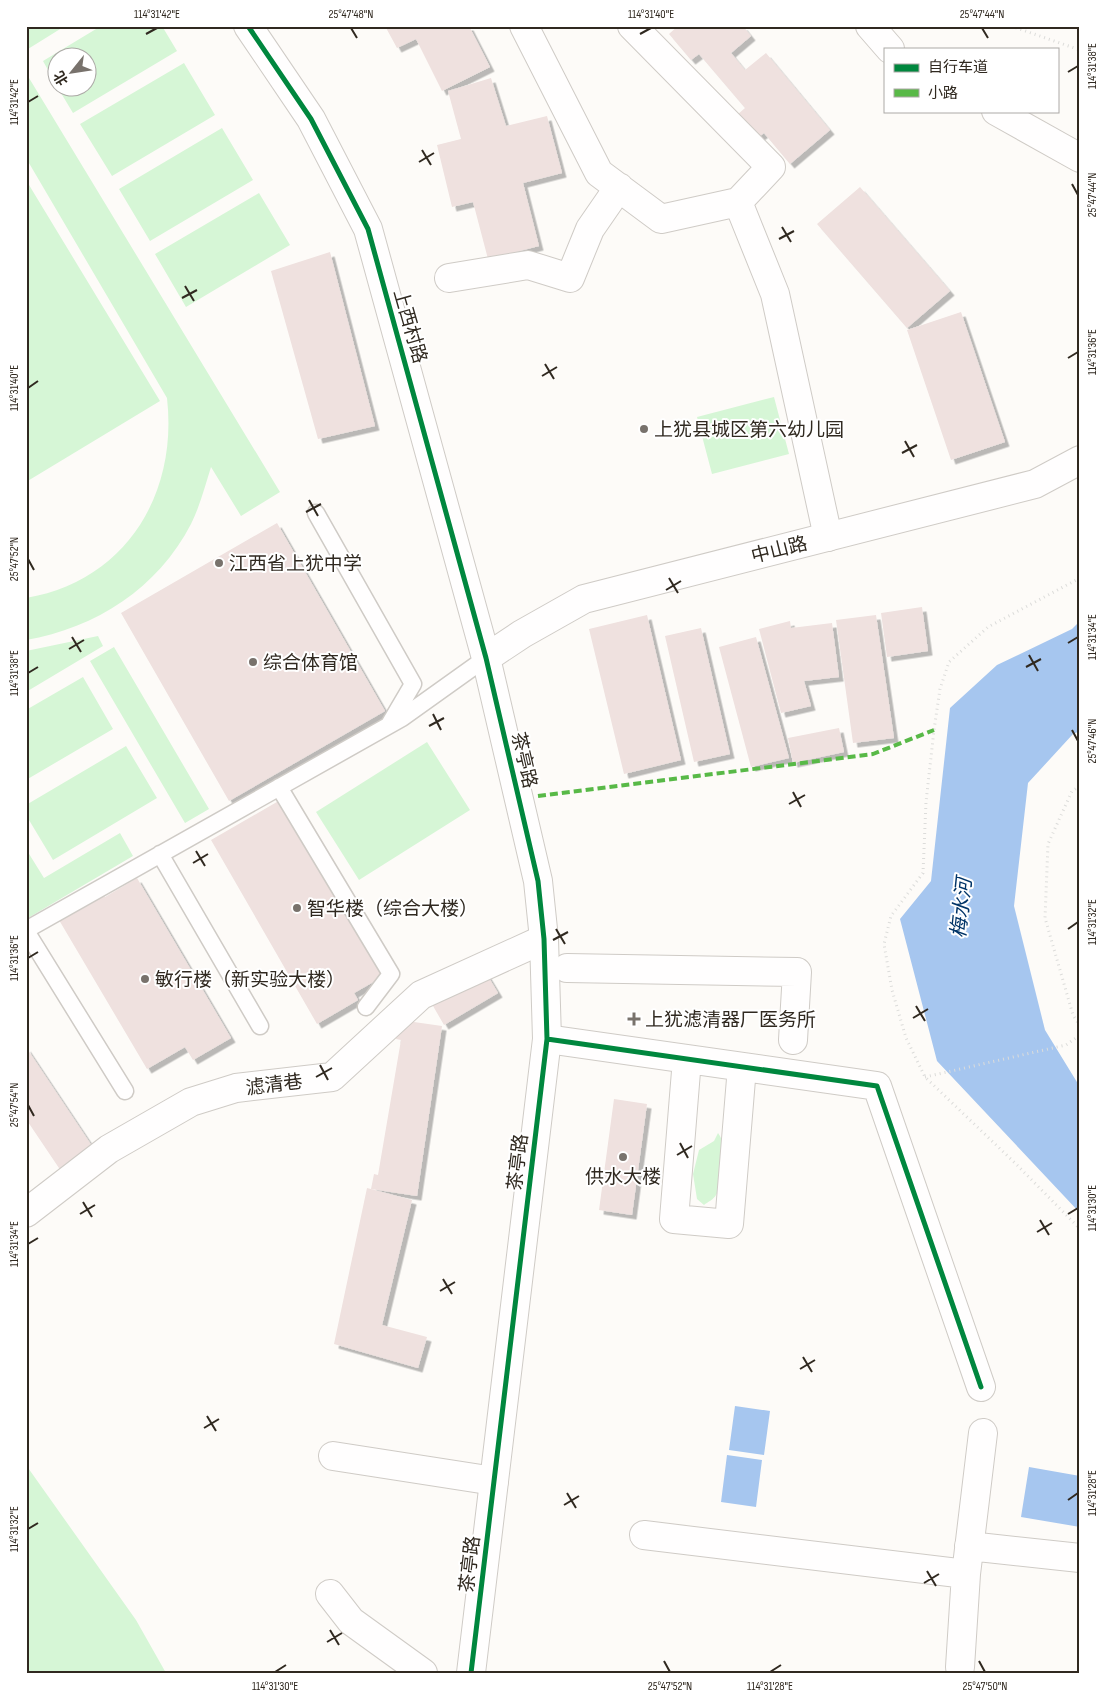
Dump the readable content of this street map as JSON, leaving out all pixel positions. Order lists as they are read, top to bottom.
{
  "streets": {
    "street": [
      "上西村路",
      "中山路",
      "茶亭路",
      "滤清巷"
    ]
  },
  "crossings": [
    ["上西村路", "中山路"],
    ["上西村路", "茶亭路"],
    ["中山路", "茶亭路"],
    ["茶亭路", "滤清巷"]
  ],
  "water": ["梅水河"],
  "places": {
    "other": [
      "上犹县城区第六幼儿园",
      "江西省上犹中学",
      "综合体育馆",
      "智华楼（综合大楼）",
      "敏行楼（新实验大楼）",
      "供水大楼"
    ],
    "health": ["上犹滤清器厂医务所"]
  },
  "legend": ["自行车道", "小路"],
  "north": "bottom left",
  "coordinates": [
    "114°31'42\"E",
    "25°47'48\"N",
    "114°31'40\"E",
    "25°47'44\"N",
    "114°31'38\"E",
    "114°31'36\"E",
    "25°47'52\"N",
    "114°31'34\"E",
    "25°47'46\"N",
    "114°31'32\"E",
    "25°47'54\"N",
    "114°31'30\"E",
    "114°31'28\"E",
    "25°47'50\"N"
  ]
}
